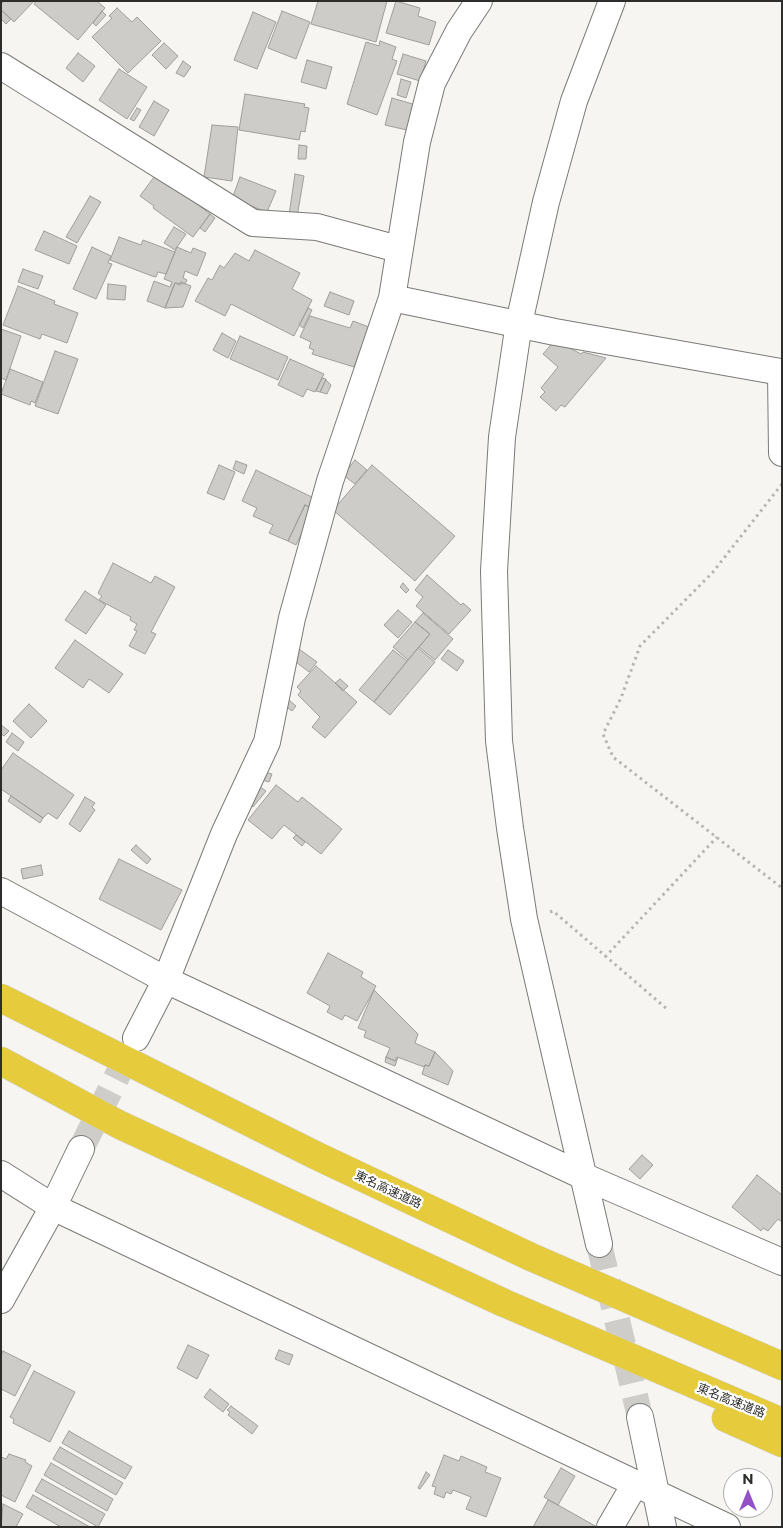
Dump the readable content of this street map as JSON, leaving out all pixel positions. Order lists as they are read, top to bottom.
{
  "streets": {
    "highway": ["東名高速道路"]
  },
  "north": "top"
}
